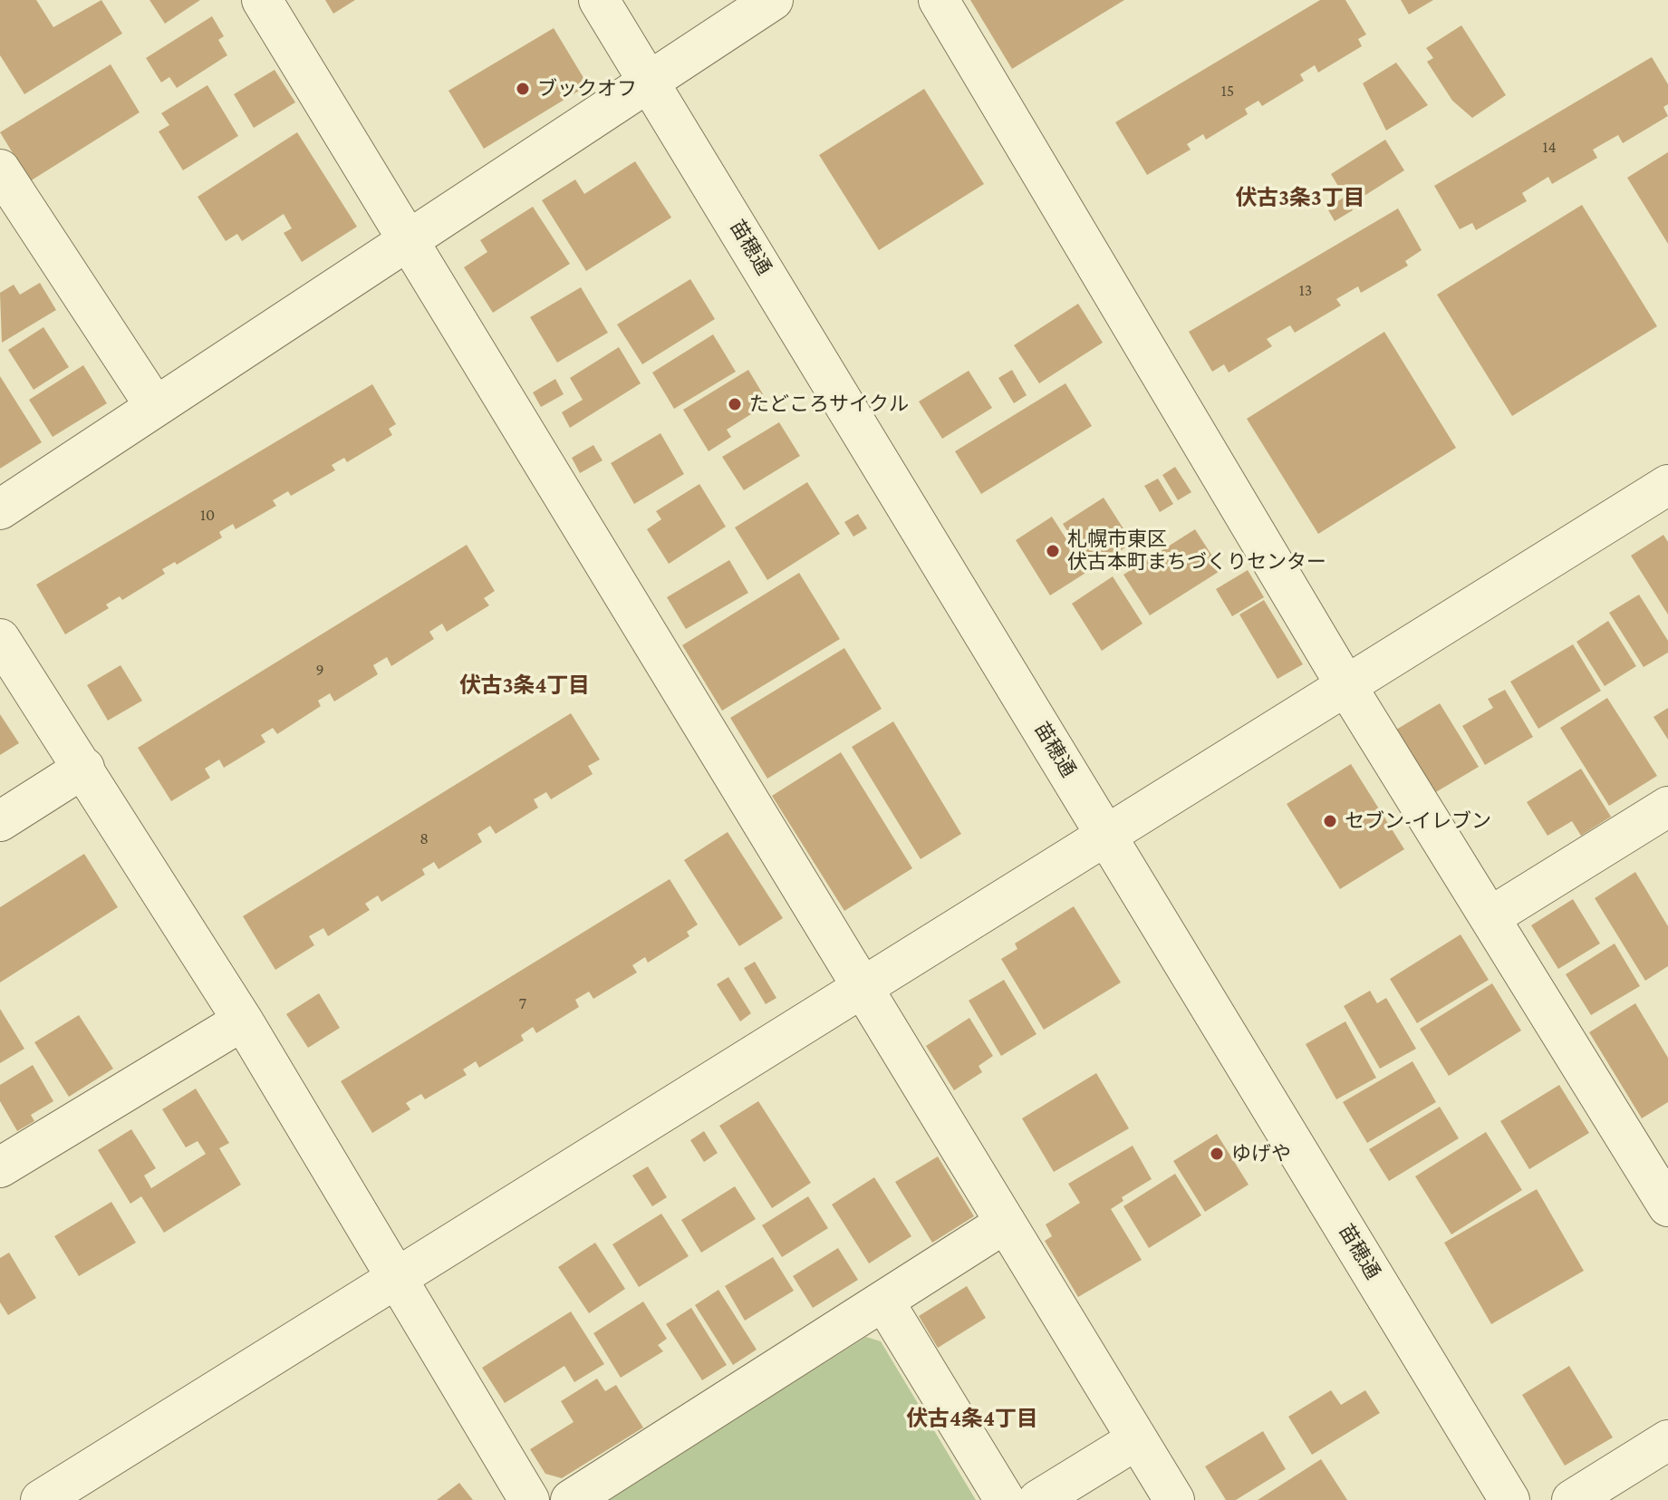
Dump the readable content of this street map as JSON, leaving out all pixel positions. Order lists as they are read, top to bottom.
{
  "streets": {
    "street": ["苗穂通"]
  },
  "districts": ["伏古3条3丁目", "伏古3条4丁目", "伏古4条4丁目"],
  "places": [
    "ブックオフ",
    "たどころサイクル",
    "札幌市東区 伏古本町まちづくりセンター",
    "セブン-イレブン",
    "ゆげや"
  ],
  "house_numbers": [
    "15",
    "14",
    "13",
    "10",
    "9",
    "8",
    "7"
  ]
}
